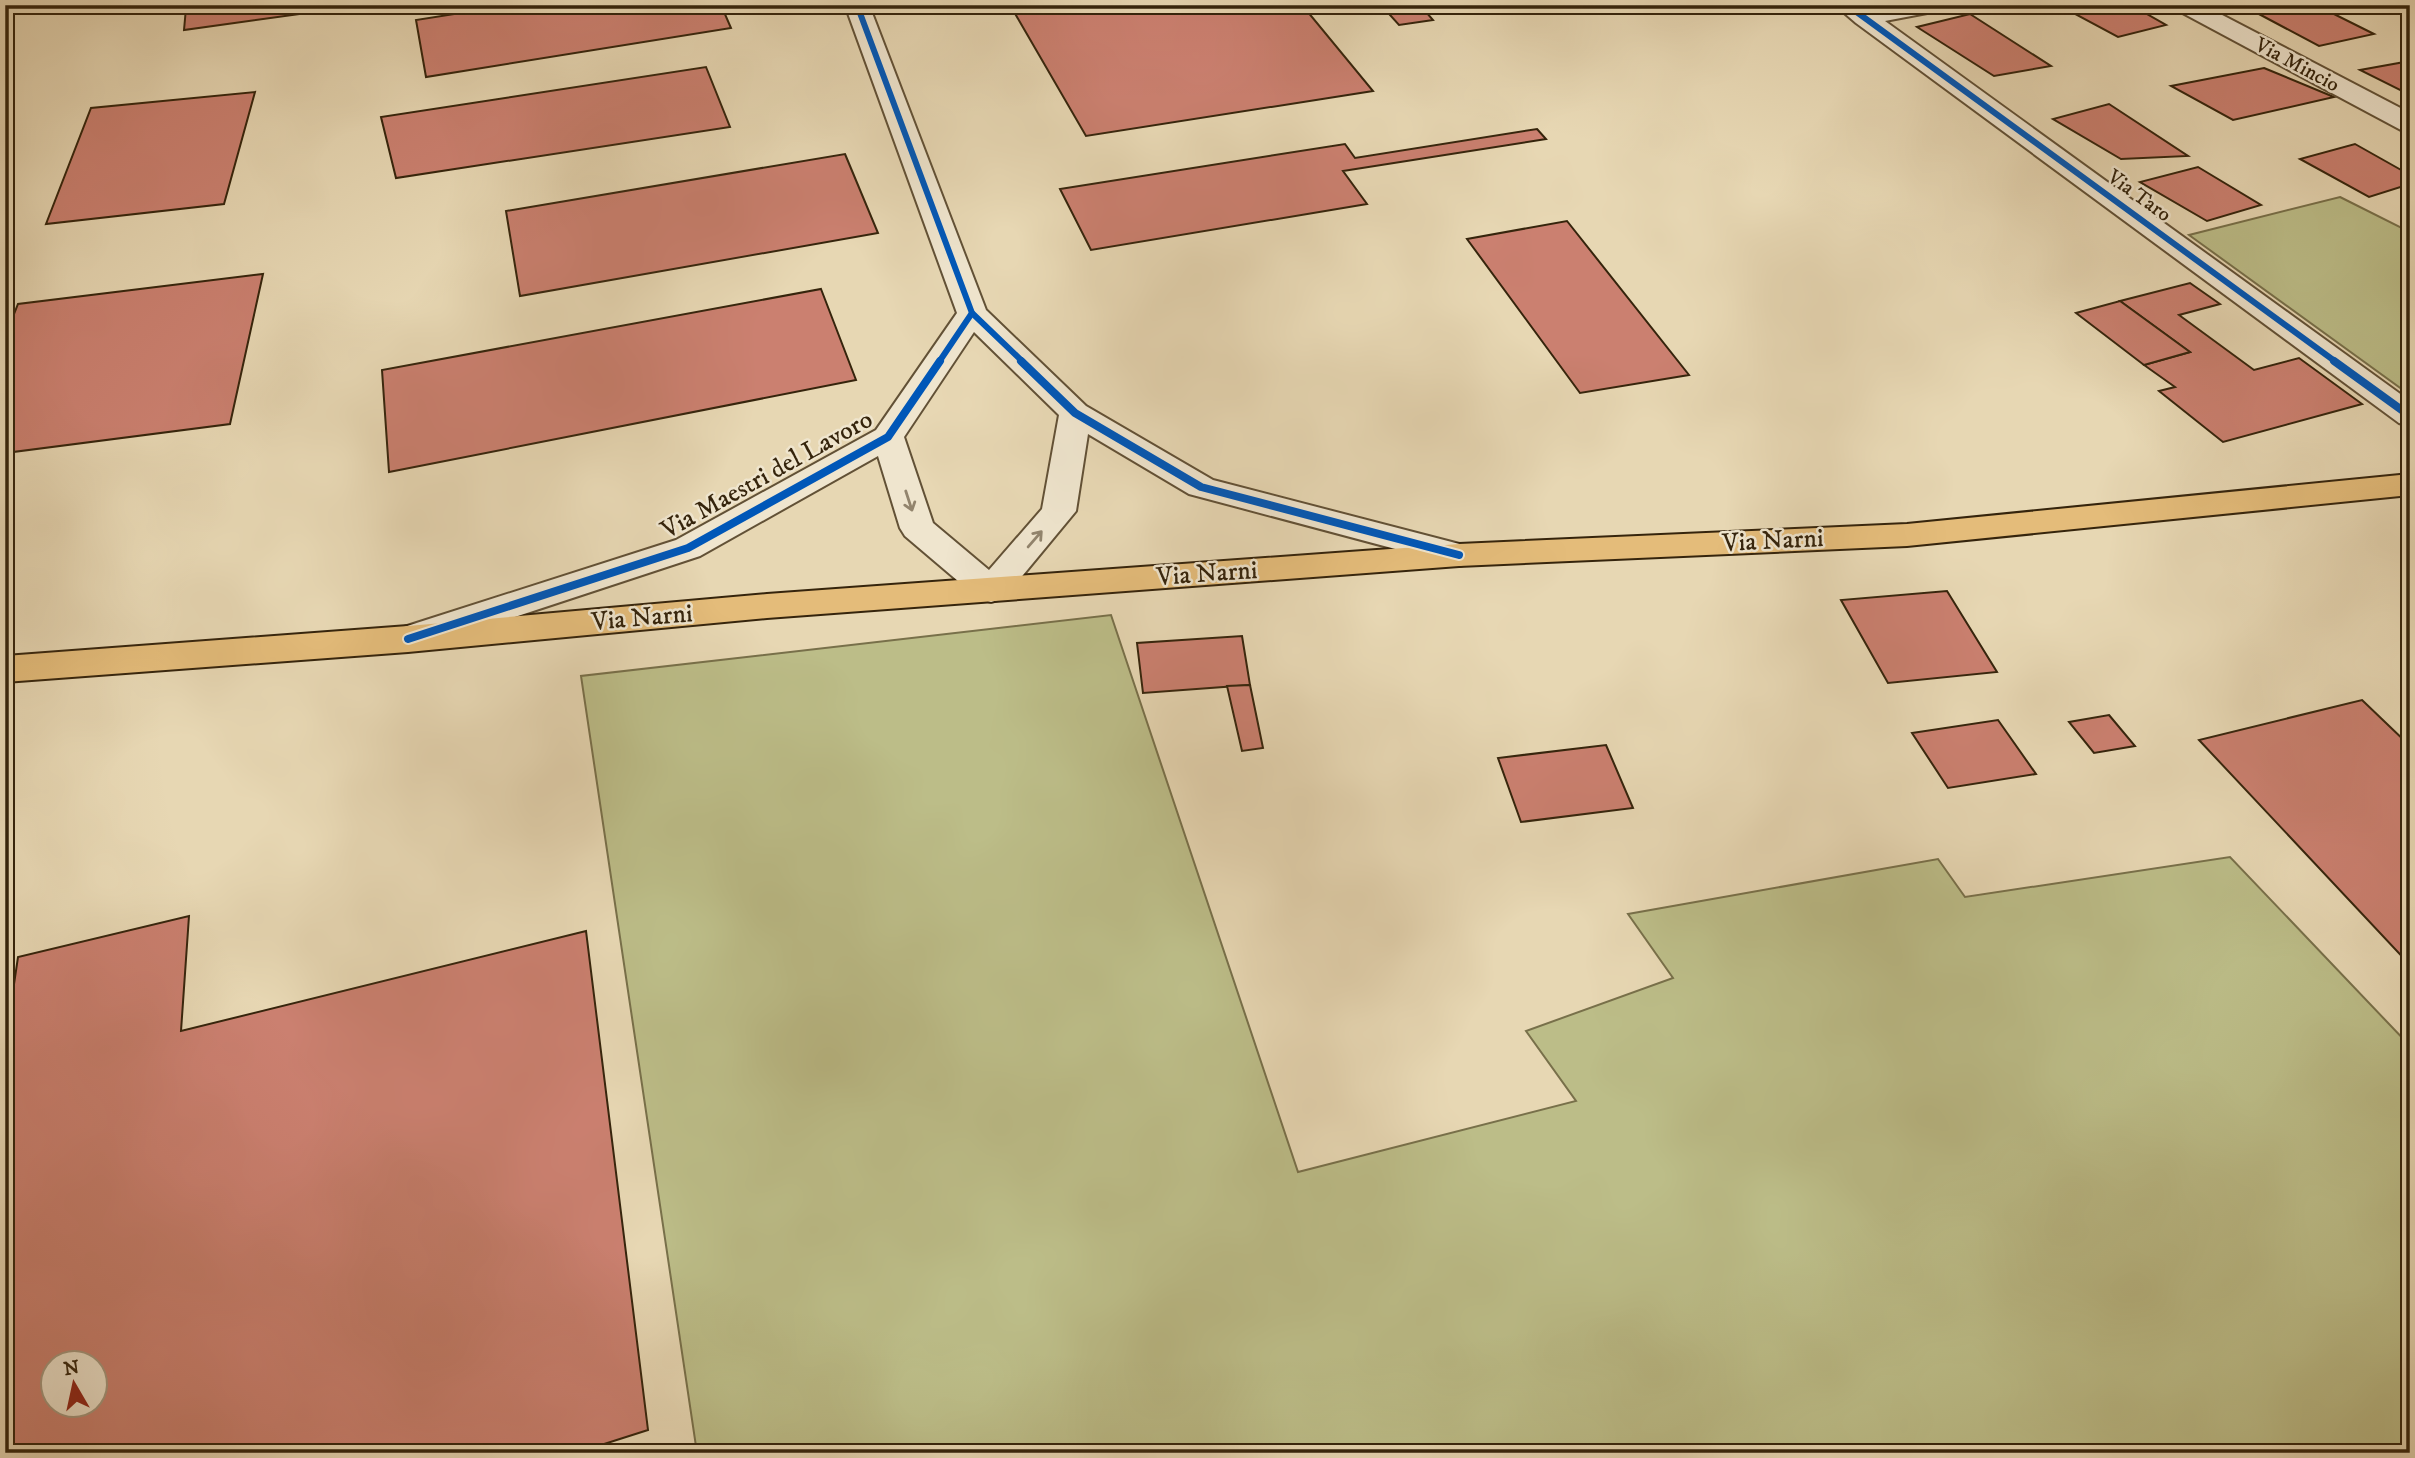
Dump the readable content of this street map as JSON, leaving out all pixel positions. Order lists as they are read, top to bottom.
{
  "streets": {
    "main road": ["Via Narni"],
    "street": ["Via Mincio", "Via Taro", "Via Maestri del Lavoro"]
  },
  "crossings": [
    ["Via Maestri del Lavoro", "Via Narni"]
  ],
  "north": "top"
}
